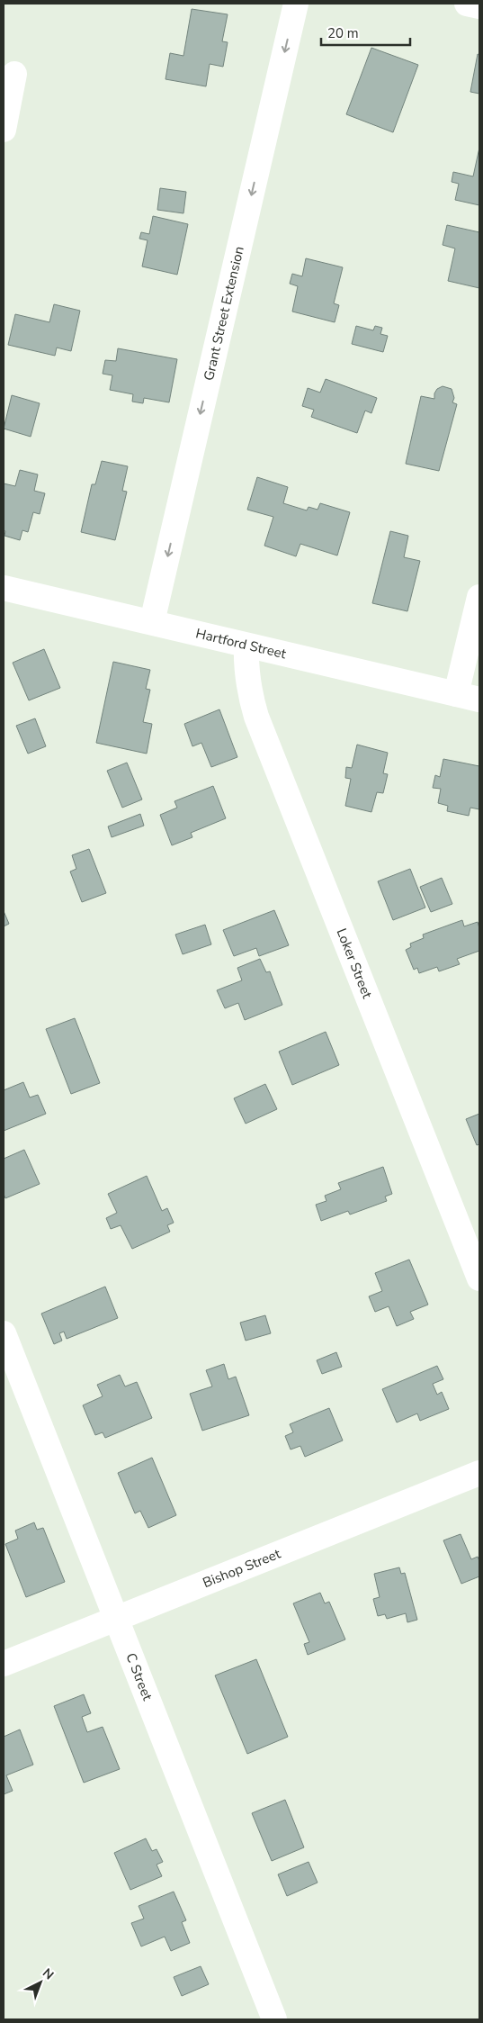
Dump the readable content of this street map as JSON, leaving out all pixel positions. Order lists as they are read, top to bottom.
{
  "streets": {
    "street": [
      "Grant Street Extension",
      "Hartford Street",
      "Loker Street",
      "Bishop Street",
      "C Street"
    ]
  },
  "crossings": [
    ["Grant Street Extension", "Hartford Street"],
    ["Hartford Street", "Loker Street"],
    ["Bishop Street", "C Street"]
  ],
  "one_way": ["Grant Street Extension"],
  "scale_bar": "20 m",
  "north": "top right"
}
